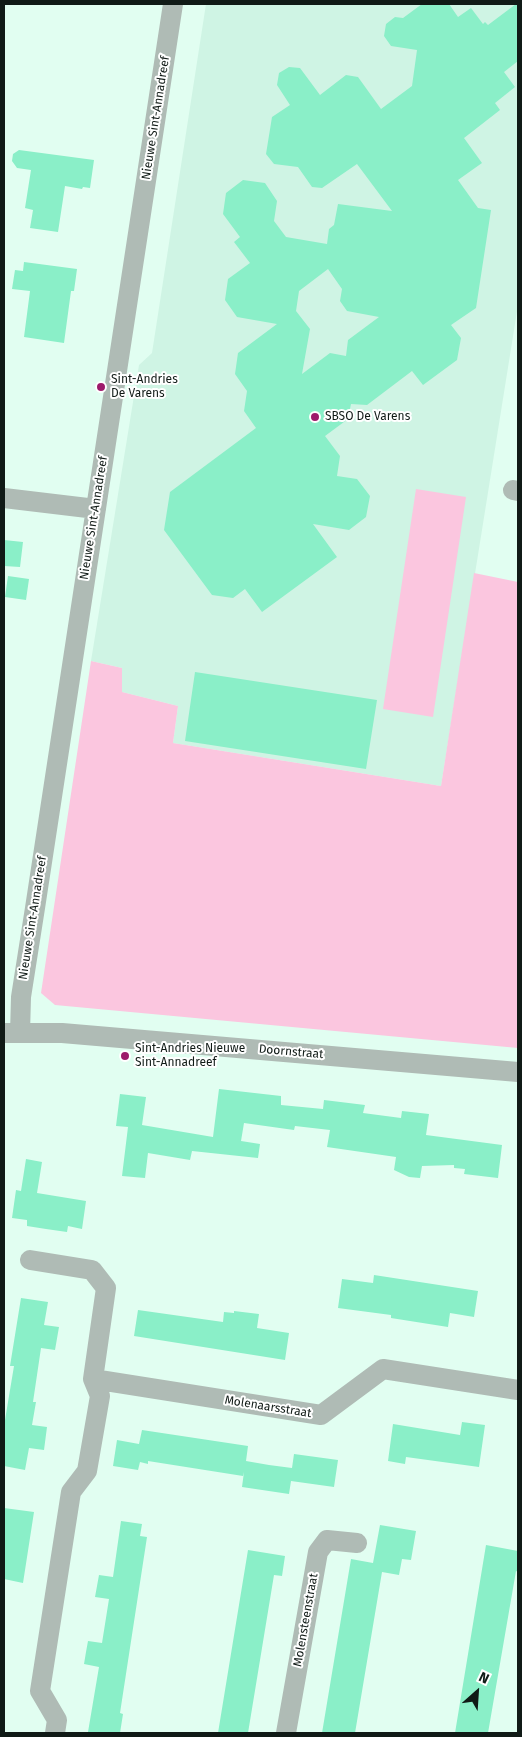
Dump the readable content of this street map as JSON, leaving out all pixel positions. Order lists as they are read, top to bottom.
{
  "streets": {
    "street": [
      "Nieuwe Sint-Annadreef",
      "Doornstraat",
      "Molenaarsstraat",
      "Molensteenstraat"
    ]
  },
  "crossings": [
    ["Nieuwe Sint-Annadreef", "Doornstraat"]
  ],
  "places": ["Sint-Andries De Varens", "SBSO De Varens", "Sint-Andries Nieuwe Sint-Annadreef"],
  "north": "top right"
}
